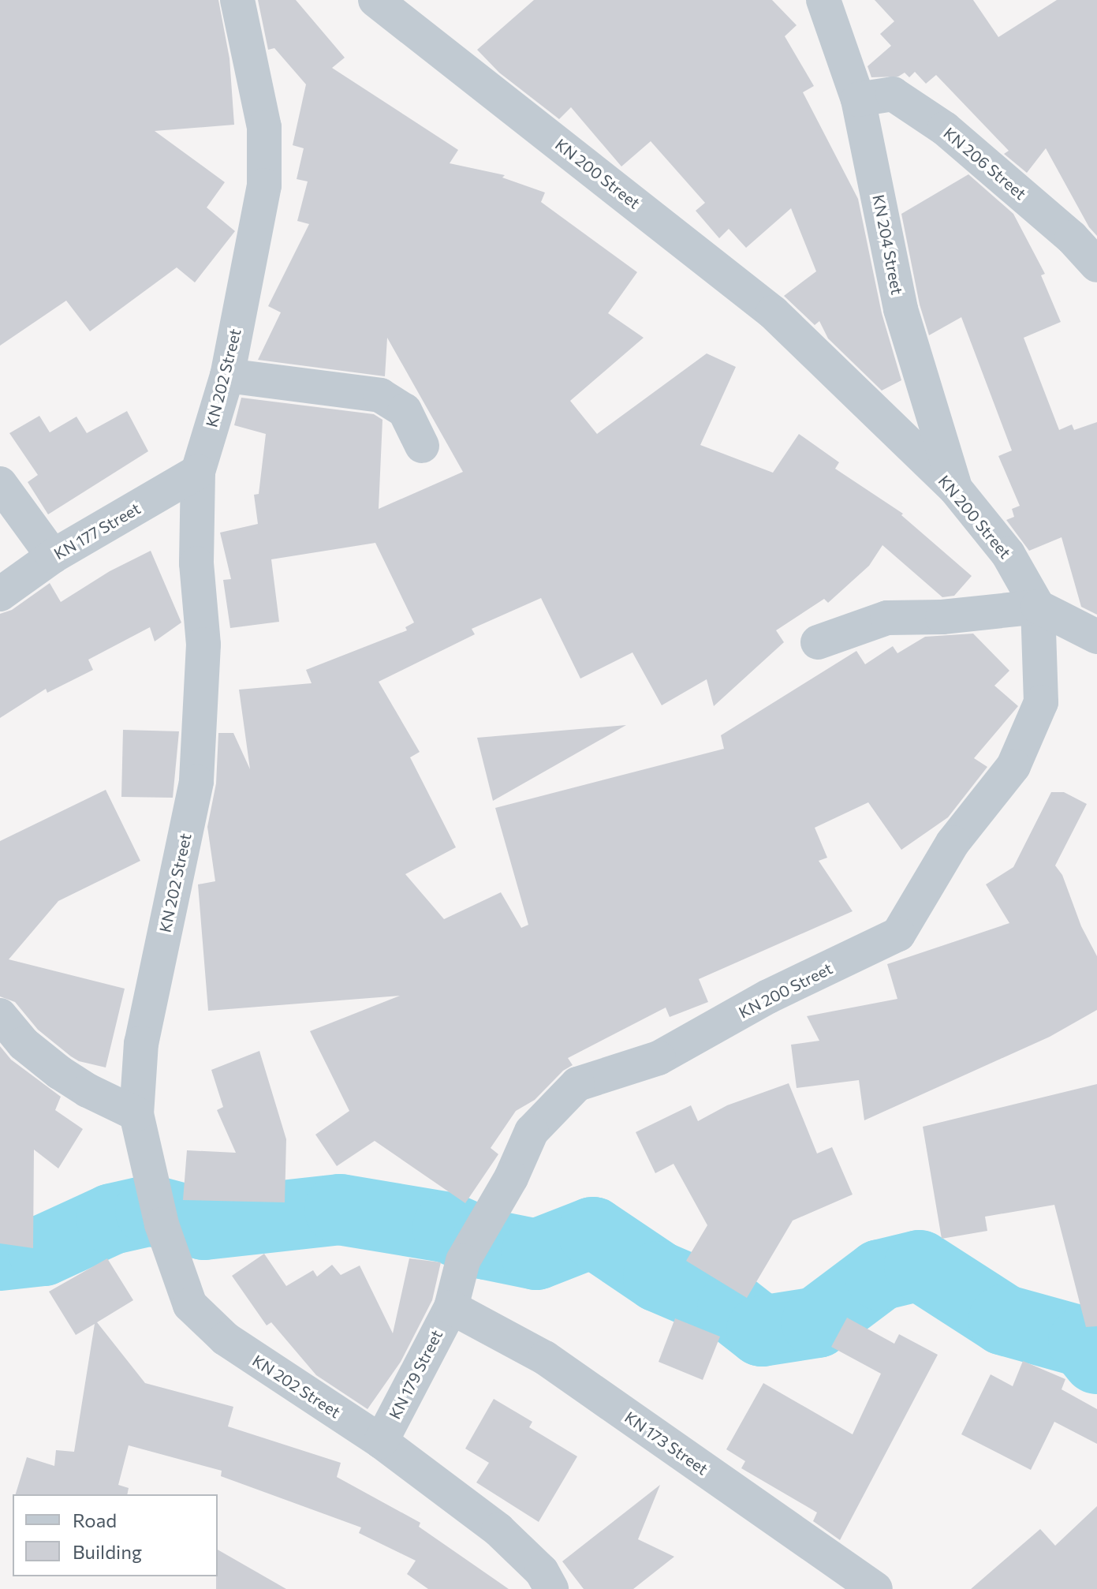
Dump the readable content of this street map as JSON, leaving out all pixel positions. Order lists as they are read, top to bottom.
{
  "streets": {
    "street": [
      "KN 206 Street",
      "KN 200 Street",
      "KN 204 Street",
      "KN 202 Street",
      "KN 177 Street",
      "KN 179 Street",
      "KN 173 Street"
    ]
  },
  "crossings": [
    ["KN 206 Street", "KN 204 Street"],
    ["KN 200 Street", "KN 204 Street"],
    ["KN 200 Street", "KN 179 Street"],
    ["KN 200 Street", "KN 173 Street"],
    ["KN 202 Street", "KN 177 Street"],
    ["KN 202 Street", "KN 179 Street"],
    ["KN 179 Street", "KN 173 Street"]
  ],
  "legend": ["Road", "Building"]
}
